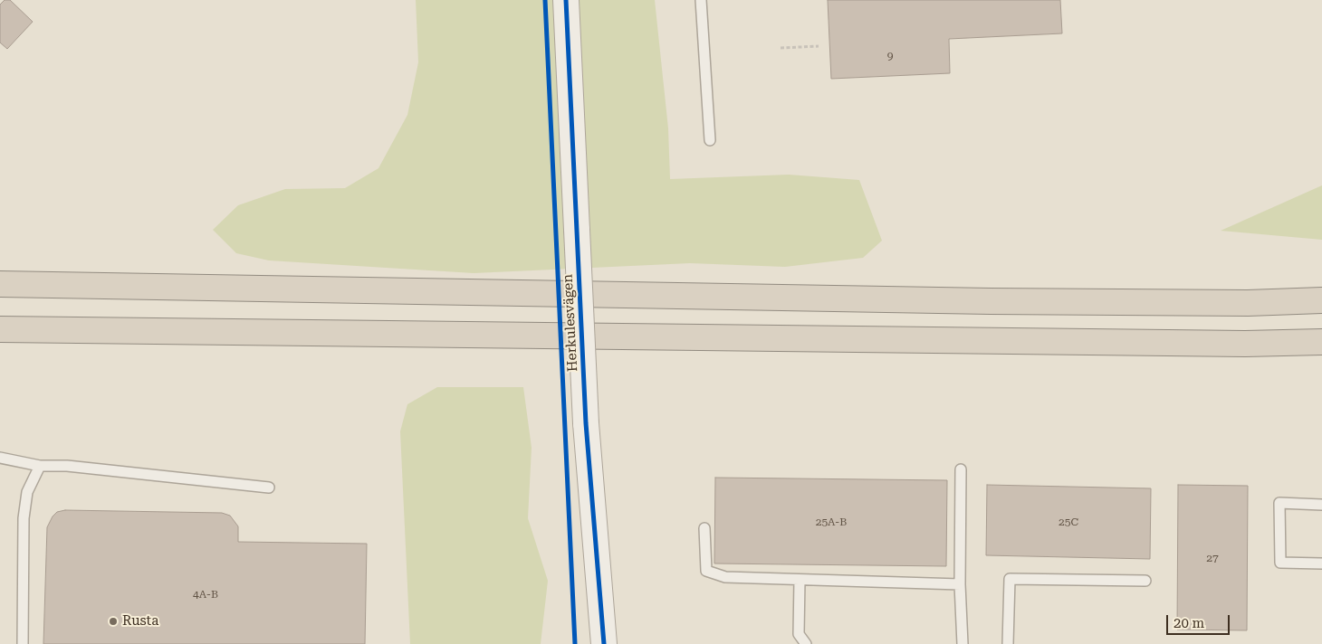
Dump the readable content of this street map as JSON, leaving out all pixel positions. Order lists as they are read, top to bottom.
{
  "streets": {
    "street": ["Herkulesvägen"]
  },
  "places": ["Rusta"],
  "house_numbers": [
    "9",
    "25A-B",
    "25C",
    "27",
    "4A-B"
  ],
  "scale_bar": "20 m"
}
